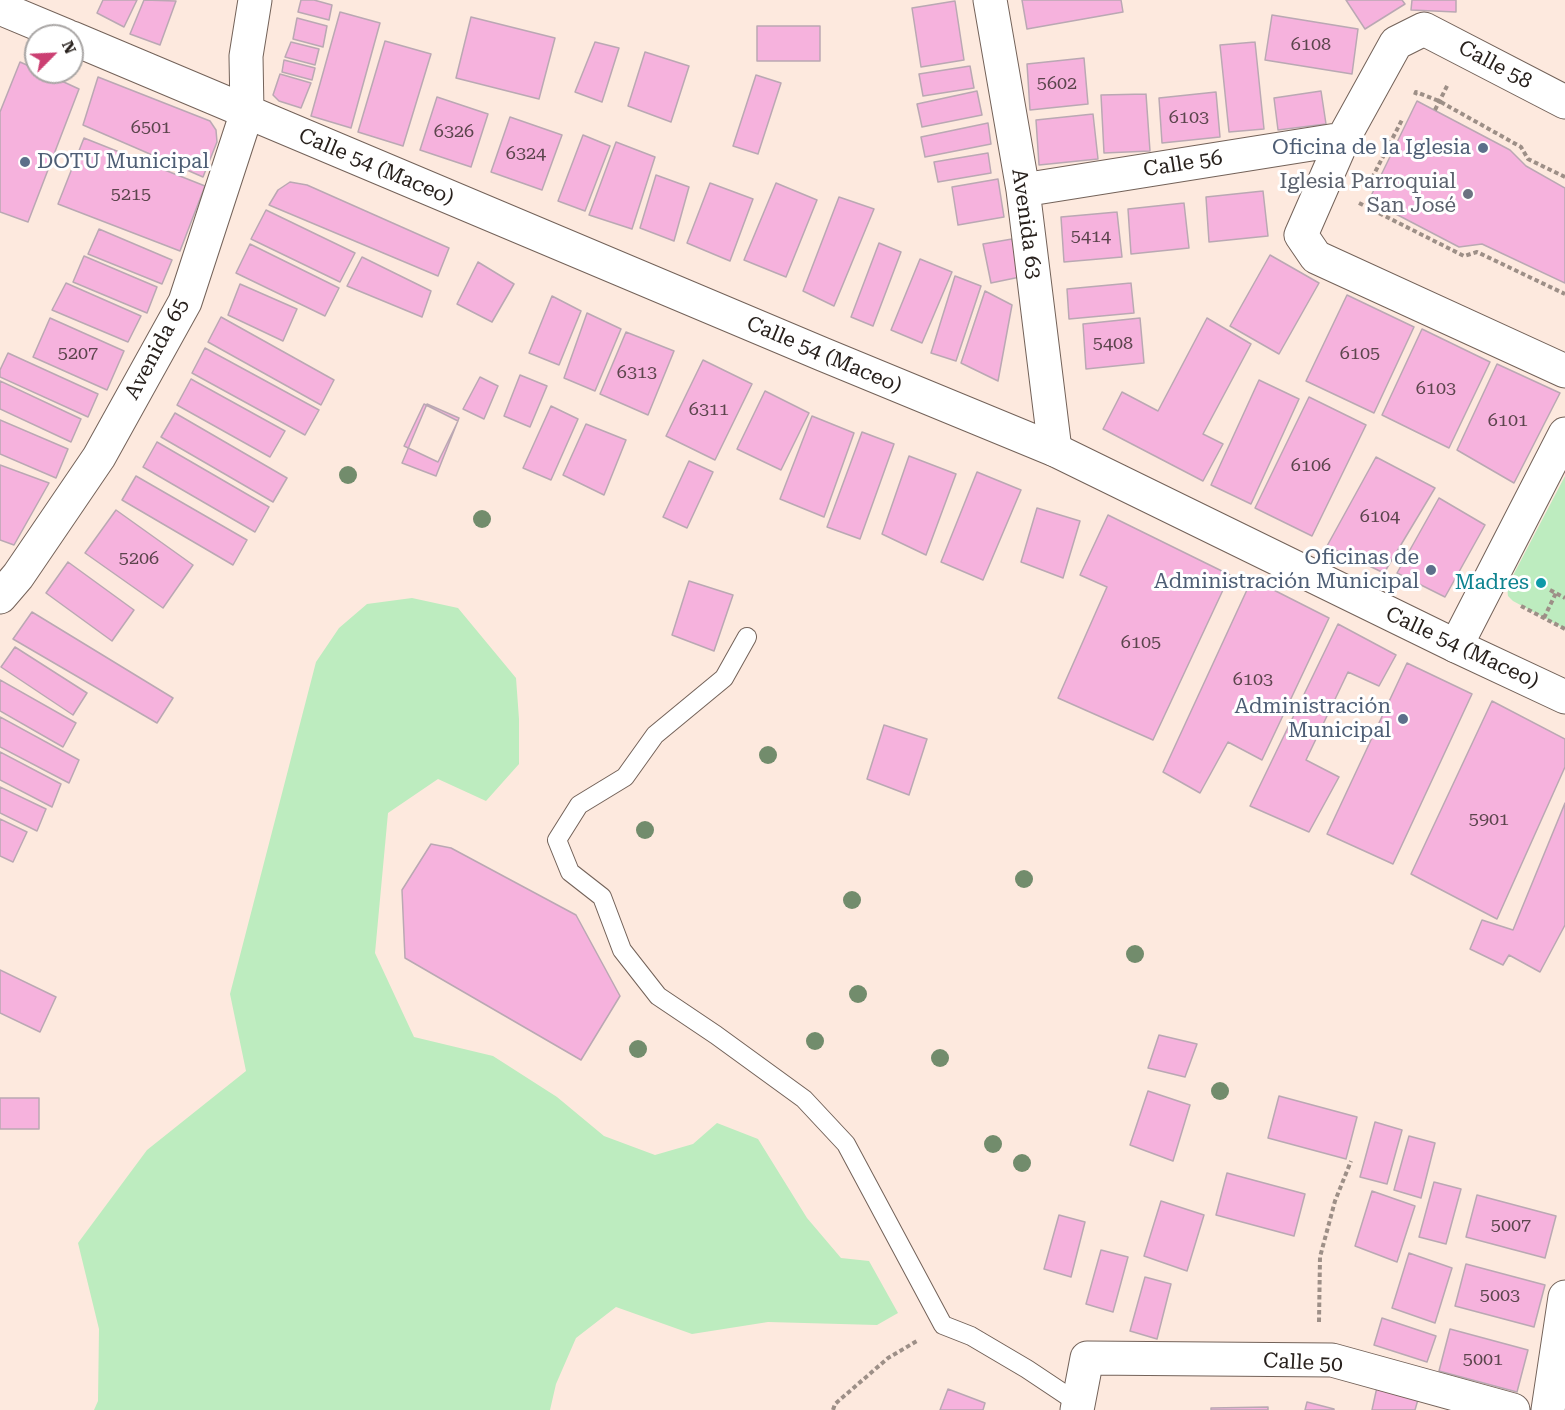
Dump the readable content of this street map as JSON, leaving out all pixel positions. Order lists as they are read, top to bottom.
{
  "streets": {
    "street": [
      "Calle 58",
      "Calle 56",
      "Calle 54 (Maceo)",
      "Avenida 63",
      "Avenida 65",
      "Calle 50"
    ]
  },
  "crossings": [
    ["Calle 58", "Calle 56"],
    ["Calle 56", "Avenida 63"],
    ["Calle 54 (Maceo)", "Avenida 63"],
    ["Calle 54 (Maceo)", "Avenida 65"]
  ],
  "places": [
    "Oficina de la Iglesia",
    "DOTU Municipal",
    "Iglesia Parroquial San José",
    "Oficinas de Administración Municipal",
    "Madres",
    "Administración Municipal"
  ],
  "house_numbers": [
    "6108",
    "5602",
    "6103",
    "6501",
    "6326",
    "6324",
    "5215",
    "5414",
    "5408",
    "5207",
    "6105",
    "6313",
    "6103",
    "6311",
    "6101",
    "6106",
    "6104",
    "5206",
    "6105",
    "6103",
    "5901",
    "5007",
    "5003",
    "5001"
  ],
  "north": "top right"
}
